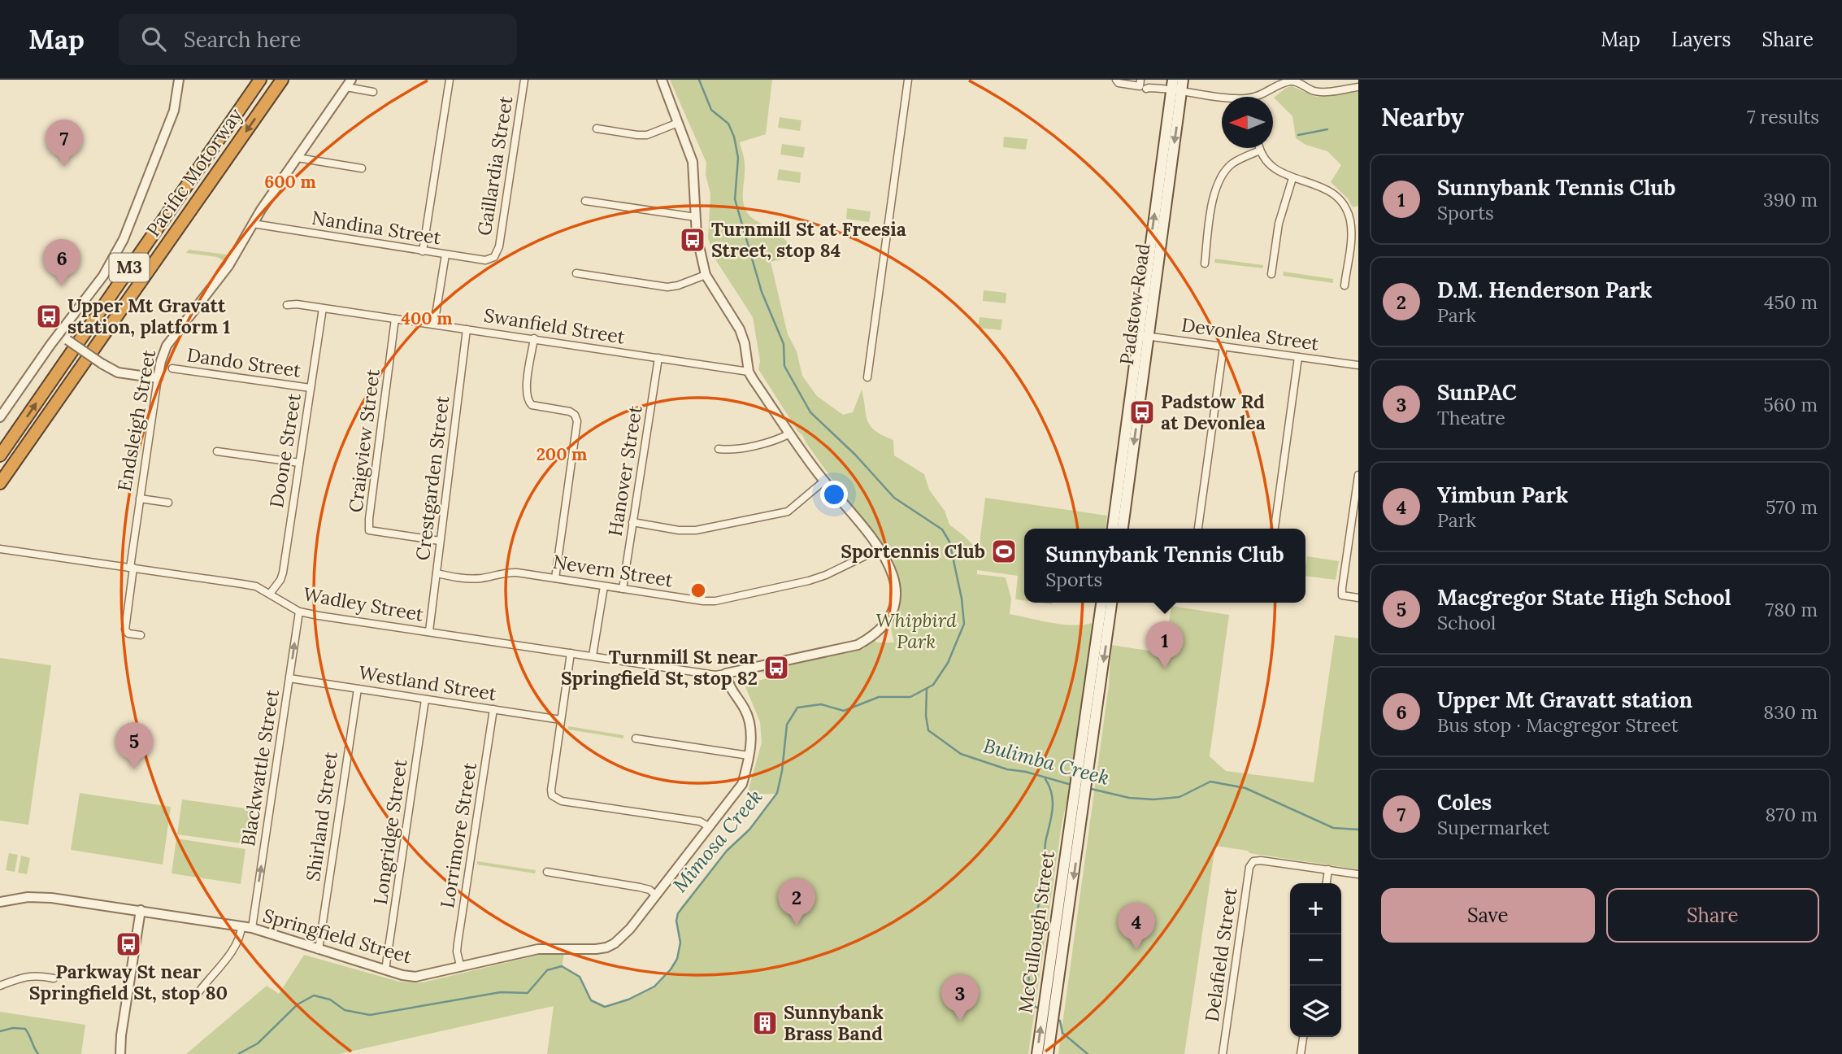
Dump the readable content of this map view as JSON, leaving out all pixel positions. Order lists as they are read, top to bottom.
{
  "streets": {
    "highway": ["Pacific Motorway", "M3"],
    "main road": ["Padstow Road", "McCullough Street"],
    "street": [
      "Gaillardia Street",
      "Nandina Street",
      "Swanfield Street",
      "Devonlea Street",
      "Dando Street",
      "Endsleigh Street",
      "Craigview Street",
      "Doone Street",
      "Hanover Street",
      "Crestgarden Street",
      "Nevern Street",
      "Wadley Street",
      "Westland Street",
      "Blackwattle Street",
      "Shirland Street",
      "Longridge Street",
      "Lorrimore Street",
      "Springfield Street",
      "Delafield Street"
    ]
  },
  "crossings": [
    ["Gaillardia Street", "Nandina Street"],
    ["Nandina Street", "Endsleigh Street"],
    ["Padstow Road", "Devonlea Street"],
    ["Swanfield Street", "Craigview Street"],
    ["Swanfield Street", "Doone Street"],
    ["Swanfield Street", "Hanover Street"],
    ["Swanfield Street", "Crestgarden Street"],
    ["Dando Street", "Doone Street"],
    ["Endsleigh Street", "Wadley Street"],
    ["Craigview Street", "Crestgarden Street"],
    ["Doone Street", "Wadley Street"],
    ["Hanover Street", "Nevern Street"],
    ["Crestgarden Street", "Nevern Street"],
    ["Crestgarden Street", "Wadley Street"],
    ["Wadley Street", "Blackwattle Street"],
    ["Wadley Street", "Springfield Street"],
    ["Westland Street", "Blackwattle Street"],
    ["Westland Street", "Shirland Street"],
    ["Westland Street", "Longridge Street"],
    ["Westland Street", "Lorrimore Street"],
    ["Blackwattle Street", "Springfield Street"],
    ["Shirland Street", "Springfield Street"],
    ["Longridge Street", "Springfield Street"],
    ["Lorrimore Street", "Springfield Street"]
  ],
  "one_way": ["Blackwattle Street"],
  "water": ["Bulimba Creek", "Mimosa Creek"],
  "parks": ["Whipbird Park"],
  "places": {
    "bus stop": [
      "Turnmill St at Freesia Street, stop 84",
      "Upper Mt Gravatt station, platform 1",
      "Padstow Rd at Devonlea",
      "Turnmill St near Springfield St, stop 82",
      "Parkway St near Springfield St, stop 80"
    ],
    "sports": ["Sportennis Club"],
    "building": ["Sunnybank Brass Band"]
  },
  "north": "left",
  "page": {
    "header": "Map",
    "search": "Search here",
    "nav": ["Map", "Layers", "Share"],
    "heading": ["Nearby", "7 results"],
    "pins": [
      "7",
      "6",
      "1",
      "5",
      "2",
      "4",
      "3"
    ],
    "list": [
      {
        "mark": "1",
        "name": "Sunnybank Tennis Club",
        "note": "Sports",
        "value": "390 m"
      },
      {
        "mark": "2",
        "name": "D.M. Henderson Park",
        "note": "Park",
        "value": "450 m"
      },
      {
        "mark": "3",
        "name": "SunPAC",
        "note": "Theatre",
        "value": "560 m"
      },
      {
        "mark": "4",
        "name": "Yimbun Park",
        "note": "Park",
        "value": "570 m"
      },
      {
        "mark": "5",
        "name": "Macgregor State High School",
        "note": "School",
        "value": "780 m"
      },
      {
        "mark": "6",
        "name": "Upper Mt Gravatt station",
        "note": "Bus stop · Macgregor Street",
        "value": "830 m"
      },
      {
        "mark": "7",
        "name": "Coles",
        "note": "Supermarket",
        "value": "870 m"
      }
    ],
    "popup": ["Sunnybank Tennis Club", "Sports"],
    "buttons": ["Save", "Share"],
    "map_buttons": ["+", "−"]
  },
  "rings": ["600 m", "400 m", "200 m"]
}
